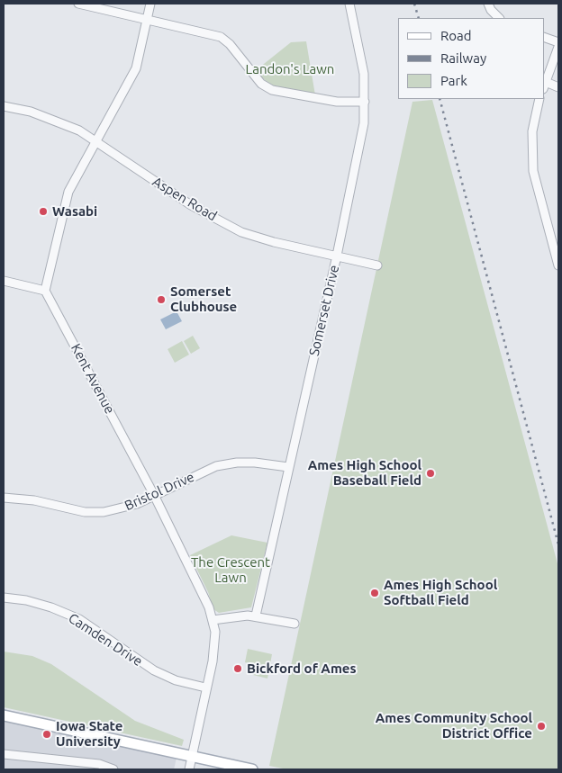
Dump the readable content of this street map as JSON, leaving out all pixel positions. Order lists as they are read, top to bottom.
{
  "streets": {
    "street": [
      "Aspen Road",
      "Somerset Drive",
      "Kent Avenue",
      "Bristol Drive",
      "Camden Drive"
    ]
  },
  "crossings": [
    ["Aspen Road", "Somerset Drive"],
    ["Somerset Drive", "Bristol Drive"],
    ["Kent Avenue", "Bristol Drive"],
    ["Kent Avenue", "Camden Drive"]
  ],
  "parks": ["Landon's Lawn", "The Crescent Lawn"],
  "places": [
    "Wasabi",
    "Somerset Clubhouse",
    "Ames High School Baseball Field",
    "Ames High School Softball Field",
    "Bickford of Ames",
    "Ames Community School District Office",
    "Iowa State University"
  ],
  "legend": ["Road", "Railway", "Park"]
}
